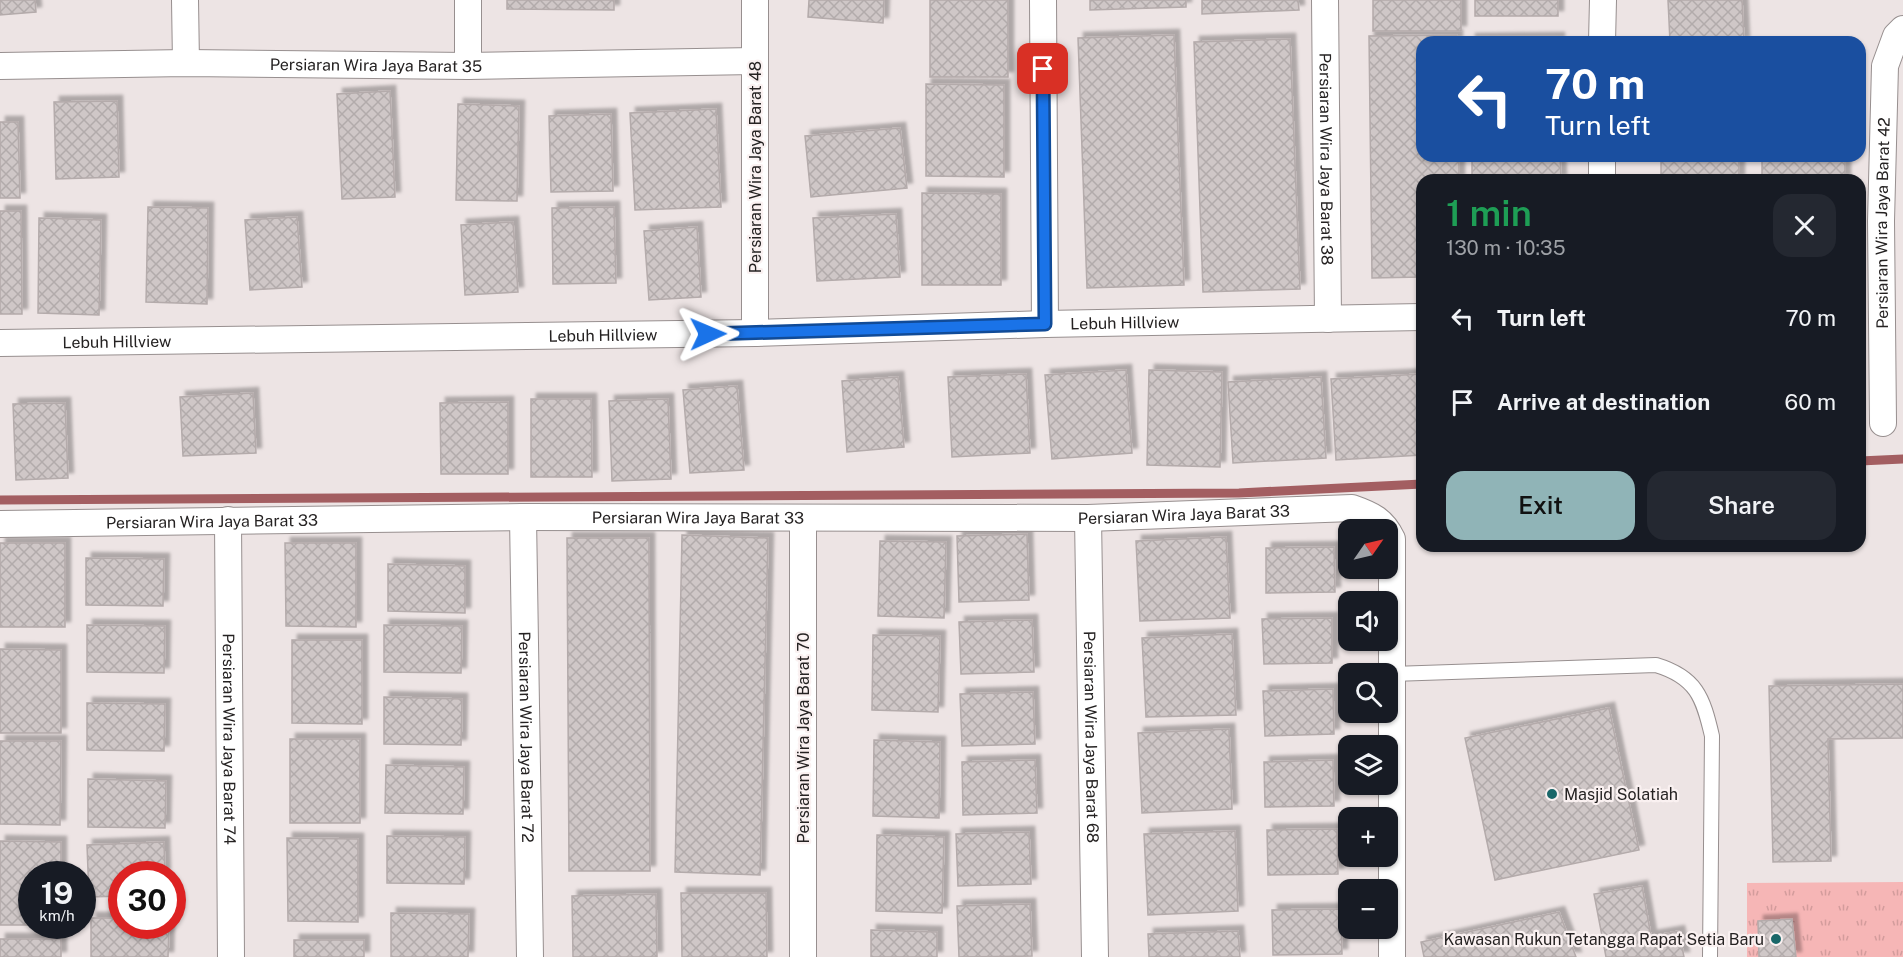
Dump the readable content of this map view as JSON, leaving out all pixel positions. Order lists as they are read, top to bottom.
{
  "streets": {
    "street": [
      "Persiaran Wira Jaya Barat 35",
      "Persiaran Wira Jaya Barat 38",
      "Persiaran Wira Jaya Barat 48",
      "Persiaran Wira Jaya Barat 42",
      "Lebuh Hillview",
      "Persiaran Wira Jaya Barat 33",
      "Persiaran Wira Jaya Barat 72",
      "Persiaran Wira Jaya Barat 68",
      "Persiaran Wira Jaya Barat 70",
      "Persiaran Wira Jaya Barat 74"
    ]
  },
  "crossings": [
    ["Persiaran Wira Jaya Barat 35", "Persiaran Wira Jaya Barat 48"],
    ["Persiaran Wira Jaya Barat 38", "Lebuh Hillview"],
    ["Persiaran Wira Jaya Barat 48", "Lebuh Hillview"],
    ["Persiaran Wira Jaya Barat 33", "Persiaran Wira Jaya Barat 72"],
    ["Persiaran Wira Jaya Barat 33", "Persiaran Wira Jaya Barat 68"],
    ["Persiaran Wira Jaya Barat 33", "Persiaran Wira Jaya Barat 70"],
    ["Persiaran Wira Jaya Barat 33", "Persiaran Wira Jaya Barat 74"]
  ],
  "places": ["Masjid Solatiah", "Kawasan Rukun Tetangga Rapat Setia Baru"],
  "north": "top right",
  "page": {
    "turn": ["70 m", "Turn left"],
    "heading": ["1 min", "130 m · 10:35"],
    "list": [
      {
        "name": "Turn left",
        "value": "70 m"
      },
      {
        "name": "Arrive at destination",
        "value": "60 m"
      }
    ],
    "buttons": ["Exit", "Share"],
    "map_buttons": ["+", "−"],
    "speed": "19 km/h",
    "limit": "30"
  }
}
